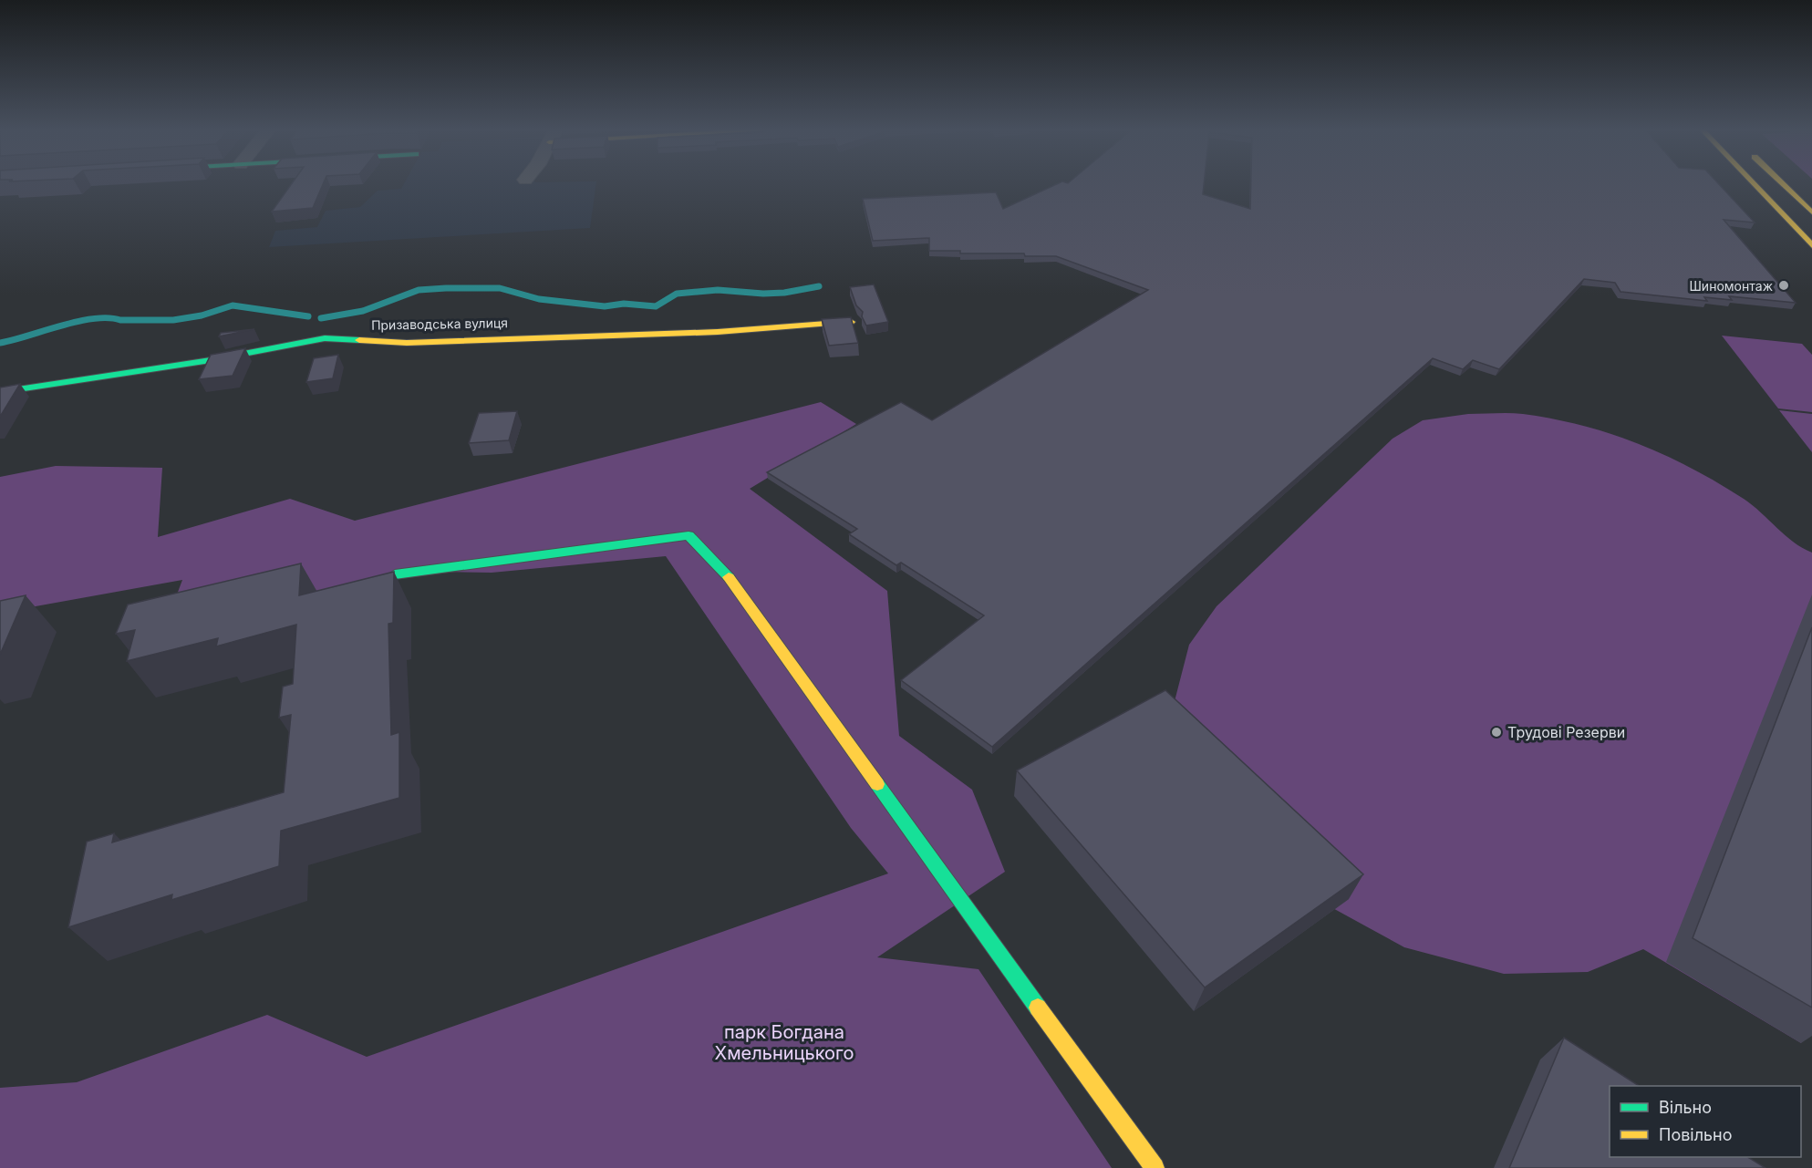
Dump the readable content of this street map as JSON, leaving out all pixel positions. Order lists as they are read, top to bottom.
{
  "streets": {
    "street": ["Призаводська вулиця"]
  },
  "parks": ["парк Богдана Хмельницького"],
  "places": ["Шиномонтаж", "Трудові Резерви"],
  "legend": ["Вільно", "Повільно"]
}
